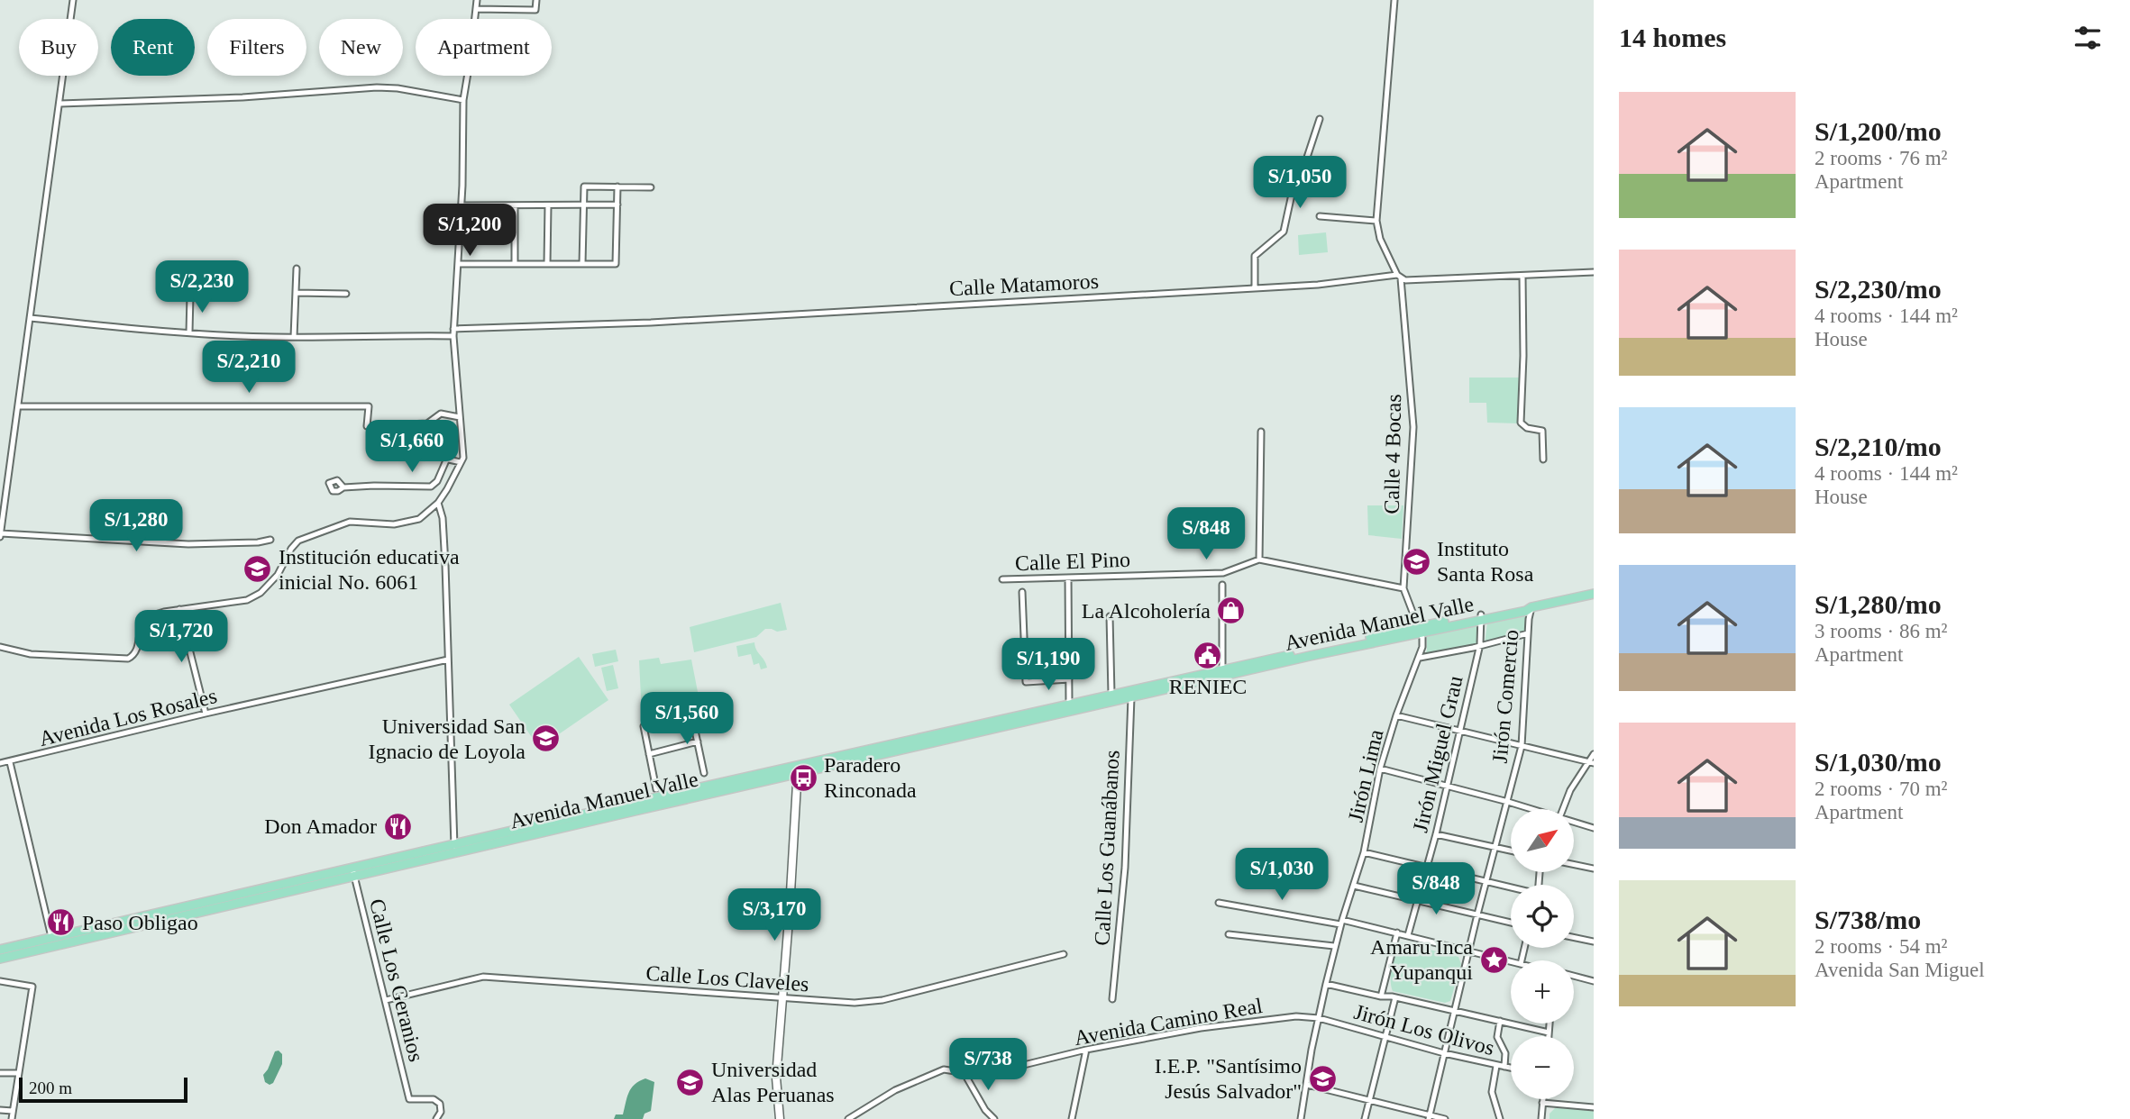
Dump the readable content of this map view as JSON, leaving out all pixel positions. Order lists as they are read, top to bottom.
{
  "streets": {
    "main road": ["Avenida Manuel Valle"],
    "street": [
      "Calle Matamoros",
      "Calle 4 Bocas",
      "Calle El Pino",
      "Jirón Comercio",
      "Avenida Los Rosales",
      "Jirón Miguel Grau",
      "Jirón Lima",
      "Calle Los Guanábanos",
      "Calle Los Claveles",
      "Calle Los Geranios",
      "Avenida Camino Real",
      "Jirón Los Olivos"
    ]
  },
  "crossings": [
    ["Calle Matamoros", "Calle 4 Bocas"],
    ["Calle 4 Bocas", "Avenida Manuel Valle"],
    ["Calle 4 Bocas", "Jirón Lima"],
    ["Avenida Manuel Valle", "Jirón Comercio"],
    ["Avenida Manuel Valle", "Jirón Miguel Grau"],
    ["Avenida Manuel Valle", "Jirón Lima"],
    ["Avenida Manuel Valle", "Calle Los Guanábanos"],
    ["Avenida Manuel Valle", "Calle Los Geranios"],
    ["Jirón Comercio", "Jirón Los Olivos"],
    ["Jirón Lima", "Avenida Camino Real"],
    ["Jirón Lima", "Jirón Los Olivos"],
    ["Calle Los Claveles", "Calle Los Geranios"],
    ["Avenida Camino Real", "Jirón Los Olivos"]
  ],
  "places": {
    "school or university": [
      "Instituto Santa Rosa",
      "Institución educativa inicial No. 6061",
      "Universidad San Ignacio de Loyola",
      "I.E.P. \"Santísimo Jesús Salvador\"",
      "Universidad Alas Peruanas"
    ],
    "shop": ["La Alcoholería"],
    "public building": ["RENIEC"],
    "bus stop": ["Paradero Rinconada"],
    "restaurant": ["Don Amador", "Paso Obligao"],
    "place": ["Amaru Inca Yupanqui"]
  },
  "scale_bar": "200 m",
  "north": "top right",
  "page": {
    "heading": "14 homes",
    "chip": [
      "Buy",
      "Rent",
      "Filters",
      "New",
      "Apartment"
    ],
    "list": [
      {
        "name": "S/1,200/mo",
        "note": "2 rooms · 76 m² · Apartment"
      },
      {
        "name": "S/2,230/mo",
        "note": "4 rooms · 144 m² · House"
      },
      {
        "name": "S/2,210/mo",
        "note": "4 rooms · 144 m² · House"
      },
      {
        "name": "S/1,280/mo",
        "note": "3 rooms · 86 m² · Apartment"
      },
      {
        "name": "S/1,030/mo",
        "note": "2 rooms · 70 m² · Apartment"
      },
      {
        "name": "S/738/mo",
        "note": "2 rooms · 54 m² · Avenida San Miguel"
      }
    ],
    "price": [
      "S/1,050",
      "S/1,200",
      "S/2,230",
      "S/2,210",
      "S/1,660",
      "S/1,280",
      "S/848",
      "S/1,720",
      "S/1,190",
      "S/1,560",
      "S/1,030",
      "S/848",
      "S/3,170",
      "S/738"
    ],
    "map_buttons": ["+", "−"],
    "scale": "200 m"
  }
}
